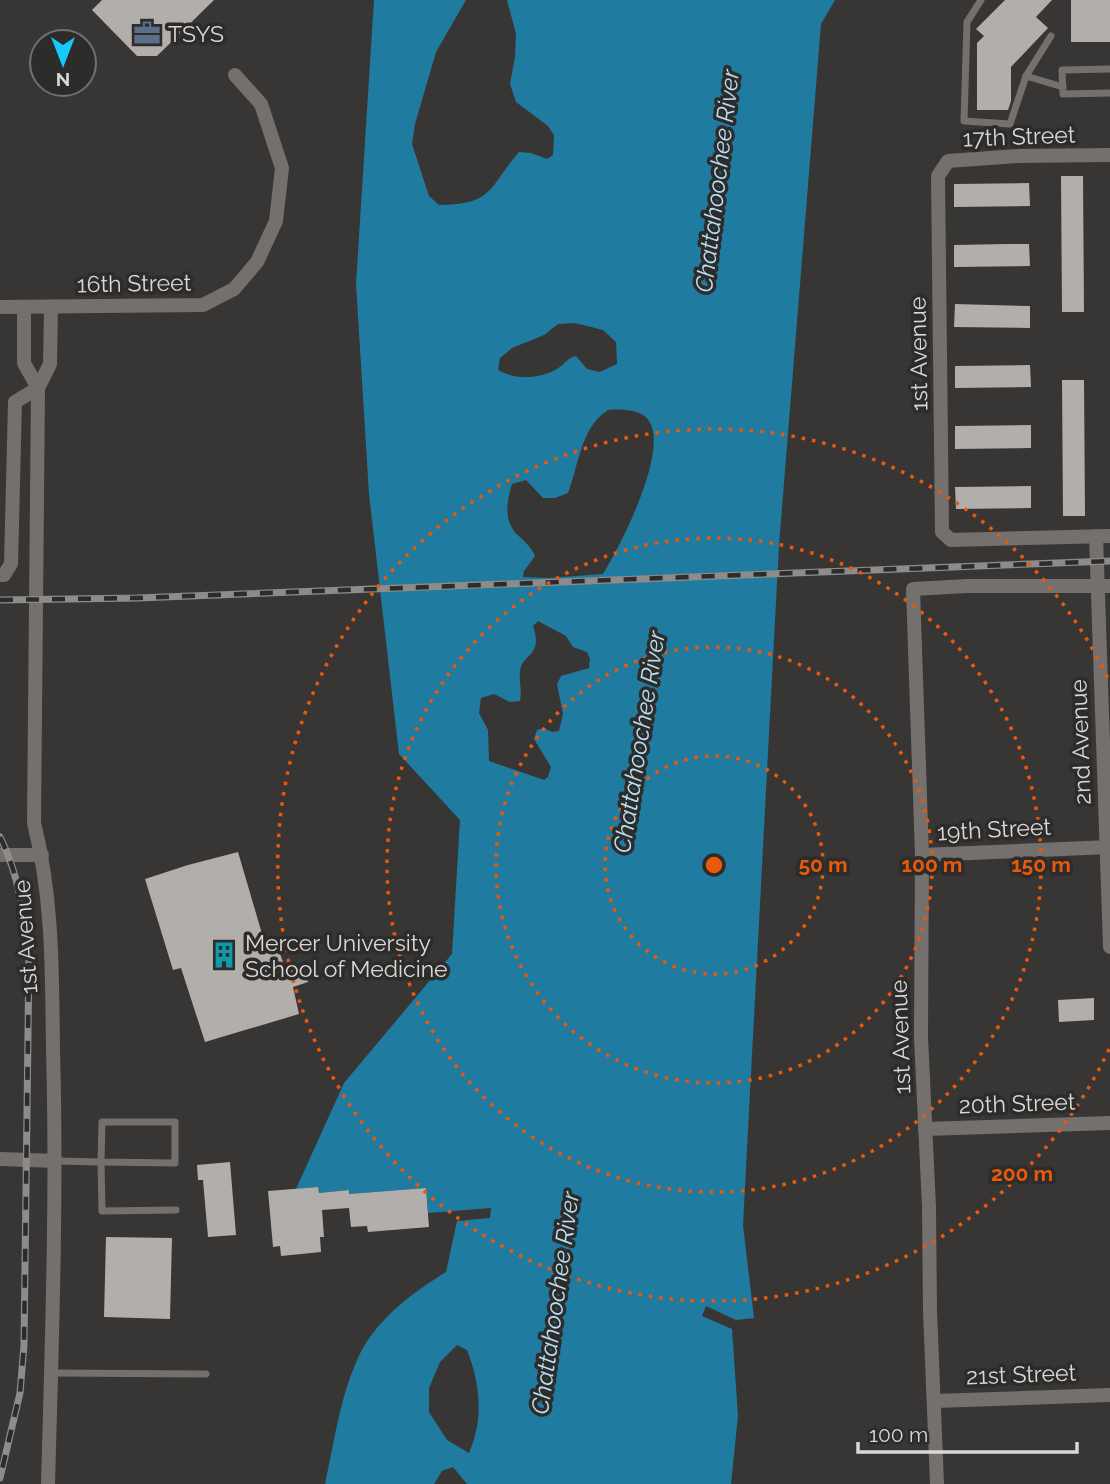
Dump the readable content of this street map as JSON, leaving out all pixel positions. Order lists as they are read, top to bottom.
{
  "streets": {
    "street": [
      "17th Street",
      "16th Street",
      "1st Avenue",
      "2nd Avenue",
      "19th Street",
      "20th Street",
      "21st Street"
    ]
  },
  "crossings": [
    ["17th Street", "1st Avenue"],
    ["16th Street", "1st Avenue"],
    ["1st Avenue", "2nd Avenue"],
    ["1st Avenue", "19th Street"],
    ["1st Avenue", "20th Street"],
    ["1st Avenue", "21st Street"],
    ["2nd Avenue", "19th Street"]
  ],
  "water": ["Chattahoochee River"],
  "places": {
    "office": ["TSYS"],
    "building": ["Mercer University School of Medicine"]
  },
  "scale_bar": "100 m",
  "north": "bottom",
  "rings": [
    "50 m",
    "100 m",
    "150 m",
    "200 m"
  ]
}
